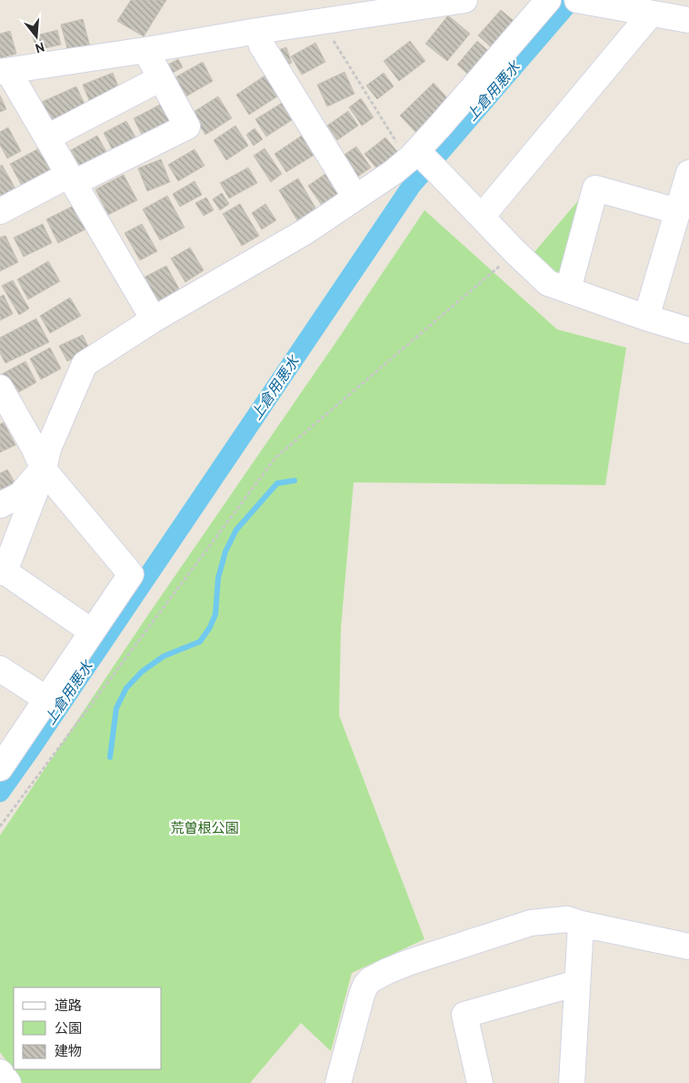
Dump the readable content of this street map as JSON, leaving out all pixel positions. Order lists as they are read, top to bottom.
{
  "water": ["上倉用悪水"],
  "parks": ["荒曽根公園"],
  "legend": ["道路", "公園", "建物"],
  "north": "bottom"
}
